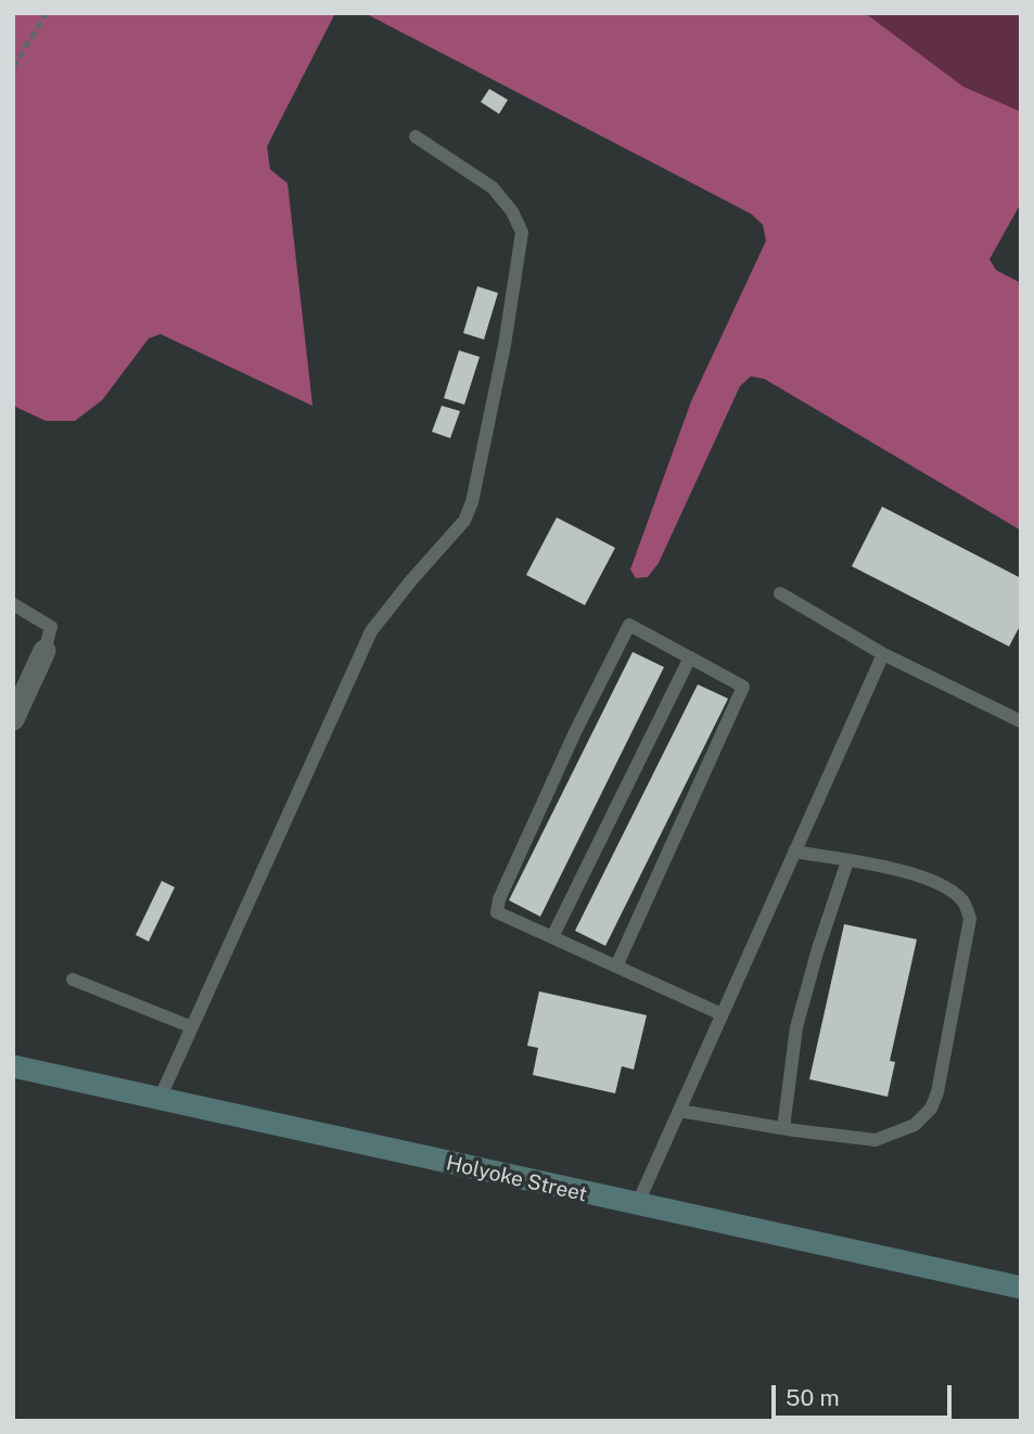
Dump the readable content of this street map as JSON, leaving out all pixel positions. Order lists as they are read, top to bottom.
{
  "streets": {
    "main road": ["Holyoke Street"]
  },
  "scale_bar": "50 m"
}
